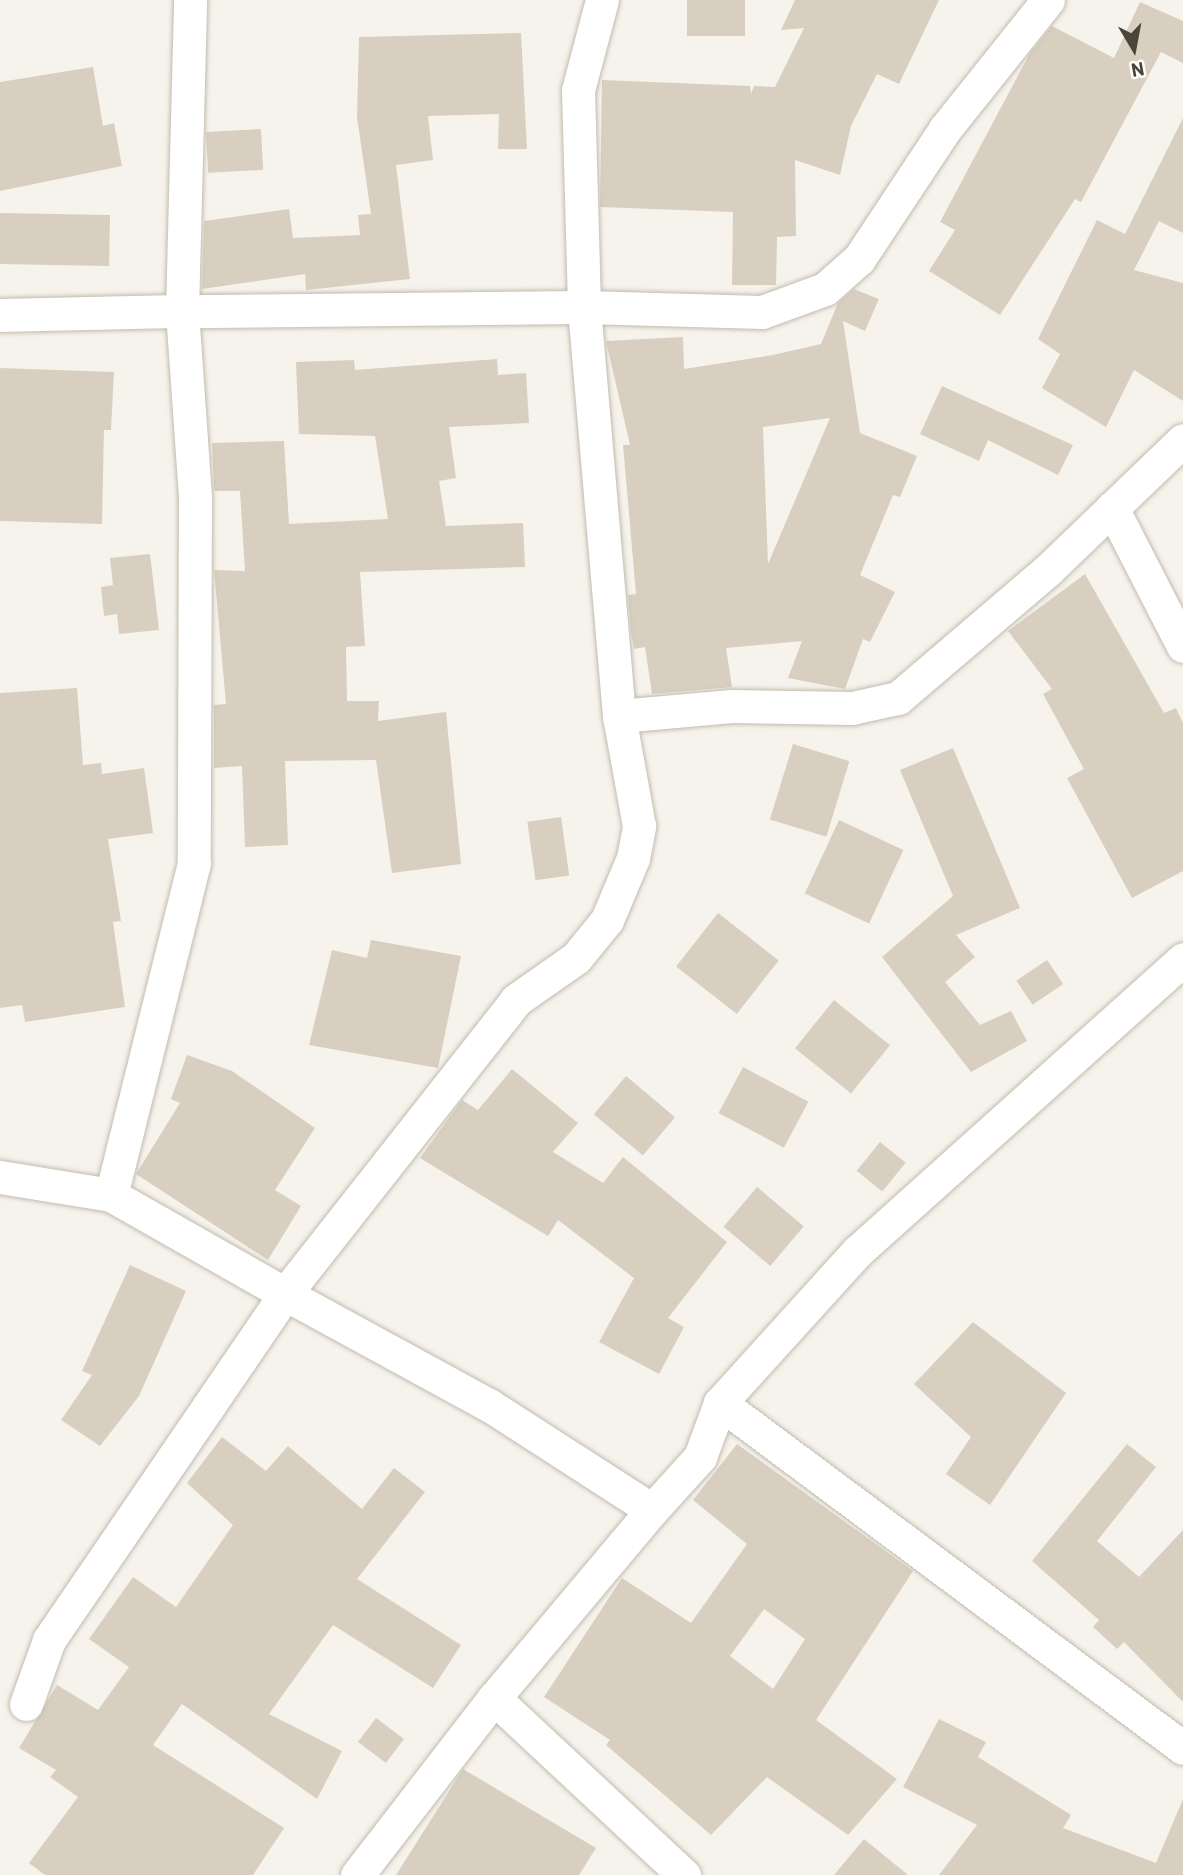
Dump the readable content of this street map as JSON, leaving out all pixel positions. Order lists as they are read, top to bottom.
{
  "north": "bottom"
}
